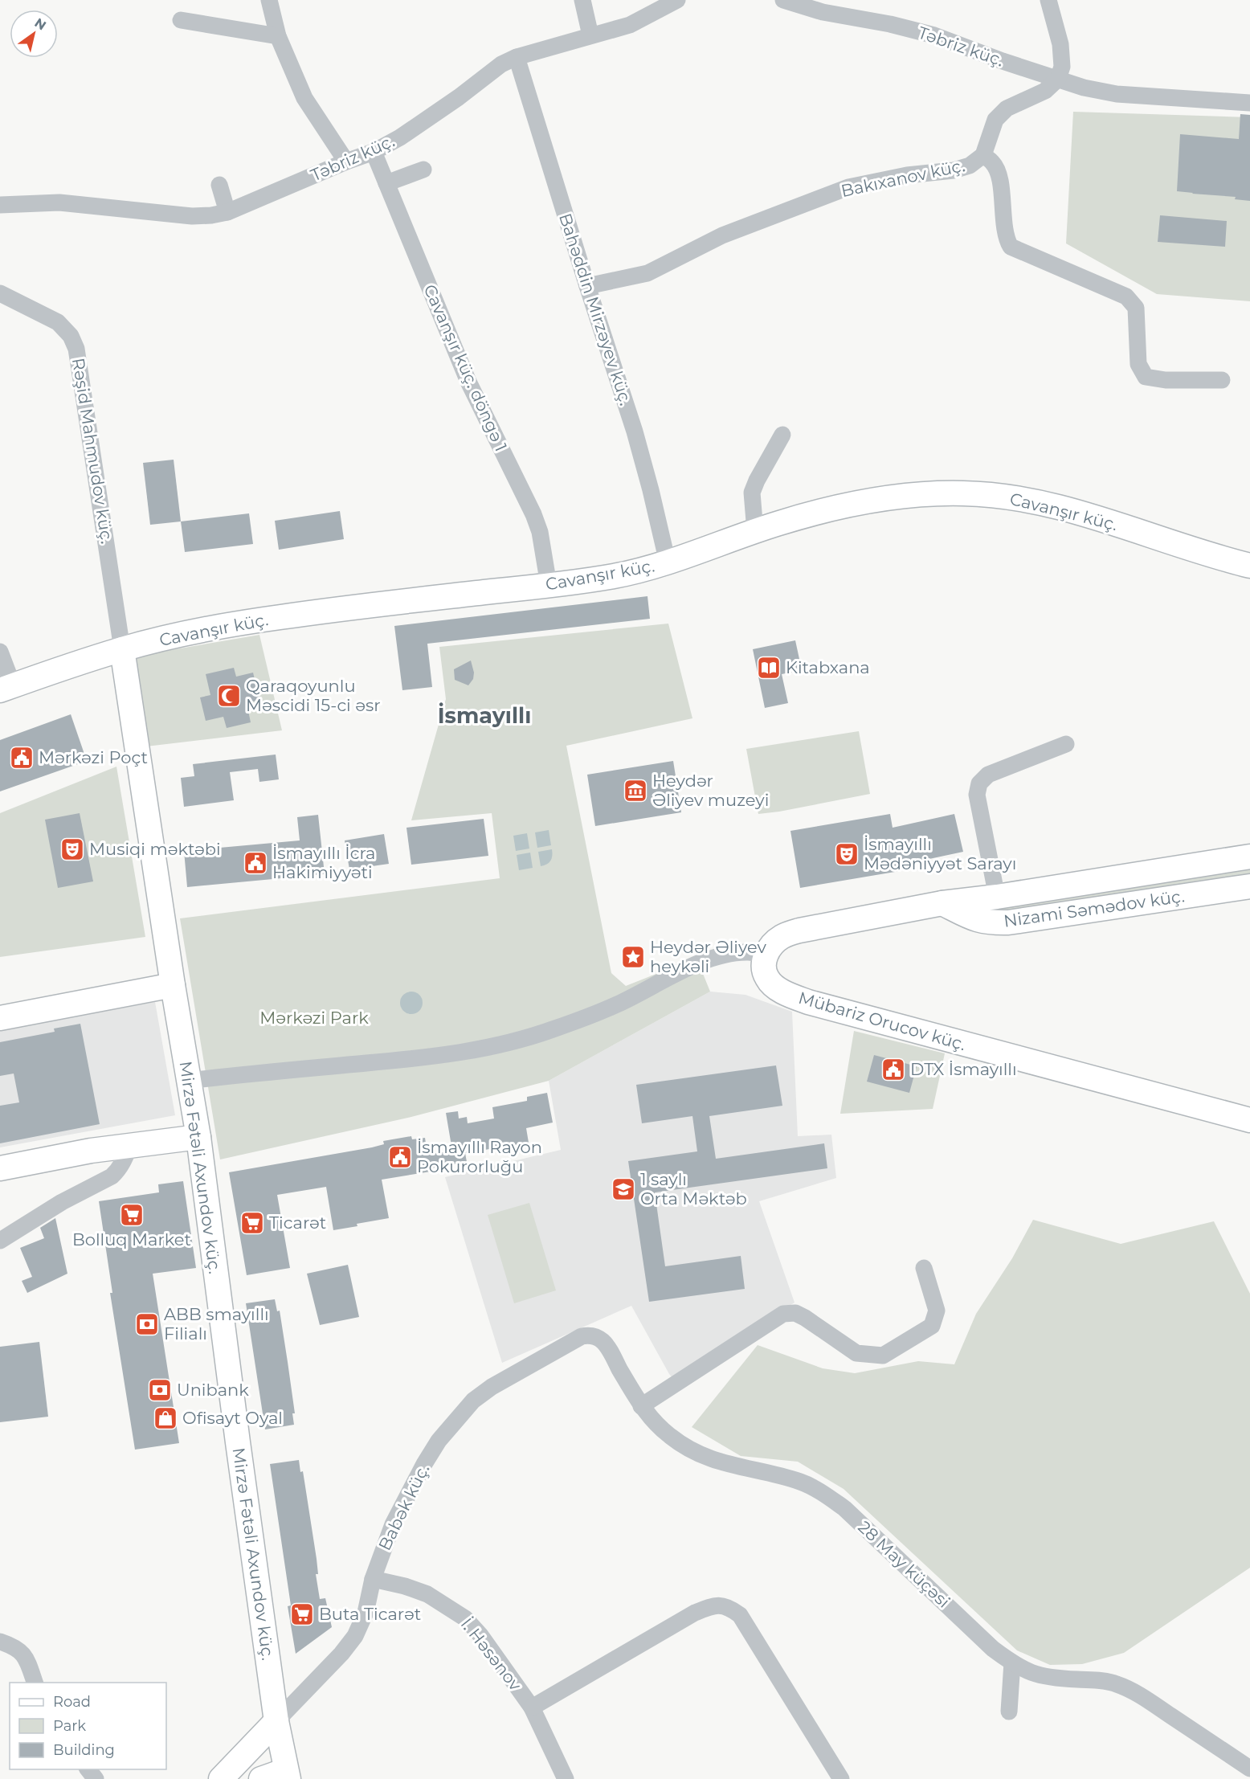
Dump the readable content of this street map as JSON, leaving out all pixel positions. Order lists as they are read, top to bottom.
{
  "streets": {
    "main road": [
      "Cavanşır küç.",
      "Nizami Səmədov küç.",
      "Mübariz Orucov küç.",
      "Mirzə Fətəli Axundov küç."
    ],
    "street": [
      "Təbriz küç.",
      "Bakıxanov küç.",
      "Bahəddin Mirzəyev küç.",
      "Cavanşır küç. döngə 1",
      "Rəşid Mahmudov küç.",
      "Babək küç.",
      "28 May küçəsi",
      "İ. Həsənov"
    ]
  },
  "crossings": [
    ["Təbriz küç.", "Bakıxanov küç."],
    ["Təbriz küç.", "Bahəddin Mirzəyev küç."],
    ["Təbriz küç.", "Cavanşır küç. döngə 1"],
    ["Bakıxanov küç.", "Bahəddin Mirzəyev küç."],
    ["Bahəddin Mirzəyev küç.", "Cavanşır küç."],
    ["Cavanşır küç. döngə 1", "Cavanşır küç."],
    ["Rəşid Mahmudov küç.", "Cavanşır küç."],
    ["Rəşid Mahmudov küç.", "Mirzə Fətəli Axundov küç."],
    ["Cavanşır küç.", "Mirzə Fətəli Axundov küç."],
    ["Mirzə Fətəli Axundov küç.", "Babək küç."],
    ["Babək küç.", "28 May küçəsi"],
    ["Babək küç.", "İ. Həsənov"]
  ],
  "districts": ["İsmayıllı"],
  "parks": ["Mərkəzi Park"],
  "places": {
    "library": ["Kitabxana"],
    "mosque": ["Qaraqoyunlu Məscidi 15-ci əsr"],
    "public building": [
      "Mərkəzi Poçt",
      "İsmayıllı İcra Hakimiyyəti",
      "DTX İsmayıllı",
      "İsmayıllı Rayon Pokurorluğu"
    ],
    "museum": ["Heydər Əliyev muzeyi"],
    "theatre": ["Musiqi məktəbi", "İsmayıllı Mədəniyyət Sarayı"],
    "place": ["Heydər Əliyev heykəli"],
    "school or university": ["1 saylı Orta Məktəb"],
    "supermarket": ["Bolluq Market", "Ticarət", "Buta Ticarət"],
    "bank": ["ABB smayıllı Filialı", "Unibank"],
    "shop": ["Ofisayt Oyal"]
  },
  "legend": ["Road", "Park", "Building"],
  "north": "top right"
}
